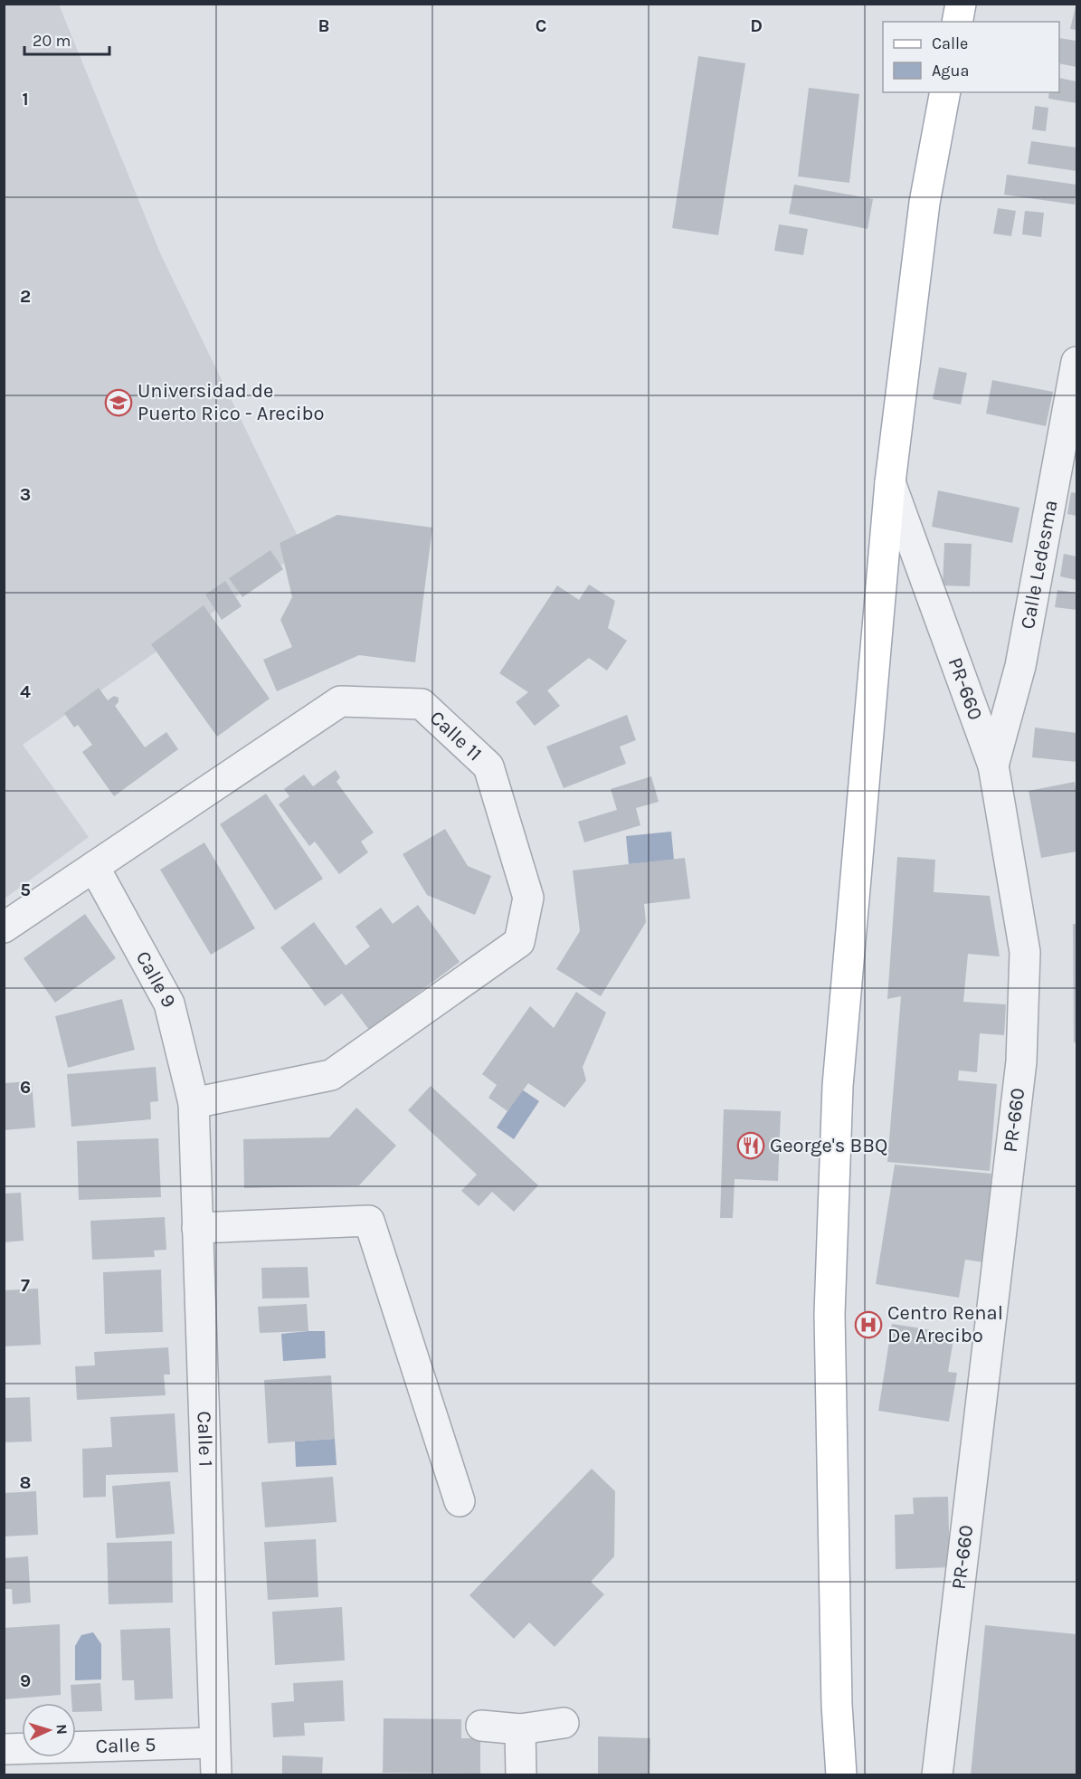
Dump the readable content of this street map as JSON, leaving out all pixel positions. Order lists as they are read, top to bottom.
{
  "streets": {
    "street": [
      "Calle Ledesma",
      "PR-660",
      "Calle 11",
      "Calle 9",
      "Calle 1",
      "Calle 5"
    ]
  },
  "crossings": [
    ["Calle Ledesma", "PR-660"],
    ["Calle 11", "Calle 9"],
    ["Calle 11", "Calle 1"],
    ["Calle 9", "Calle 1"],
    ["Calle 1", "Calle 5"]
  ],
  "places": {
    "school or university": ["Universidad de Puerto Rico - Arecibo"],
    "restaurant": ["George's BBQ"],
    "hospital": ["Centro Renal De Arecibo"]
  },
  "legend": ["Calle", "Agua"],
  "scale_bar": "20 m",
  "north": "right",
  "grid": {
    "columns": ["B", "C", "D"],
    "rows": [
      "1",
      "2",
      "3",
      "4",
      "5",
      "6",
      "7",
      "8",
      "9"
    ]
  }
}
